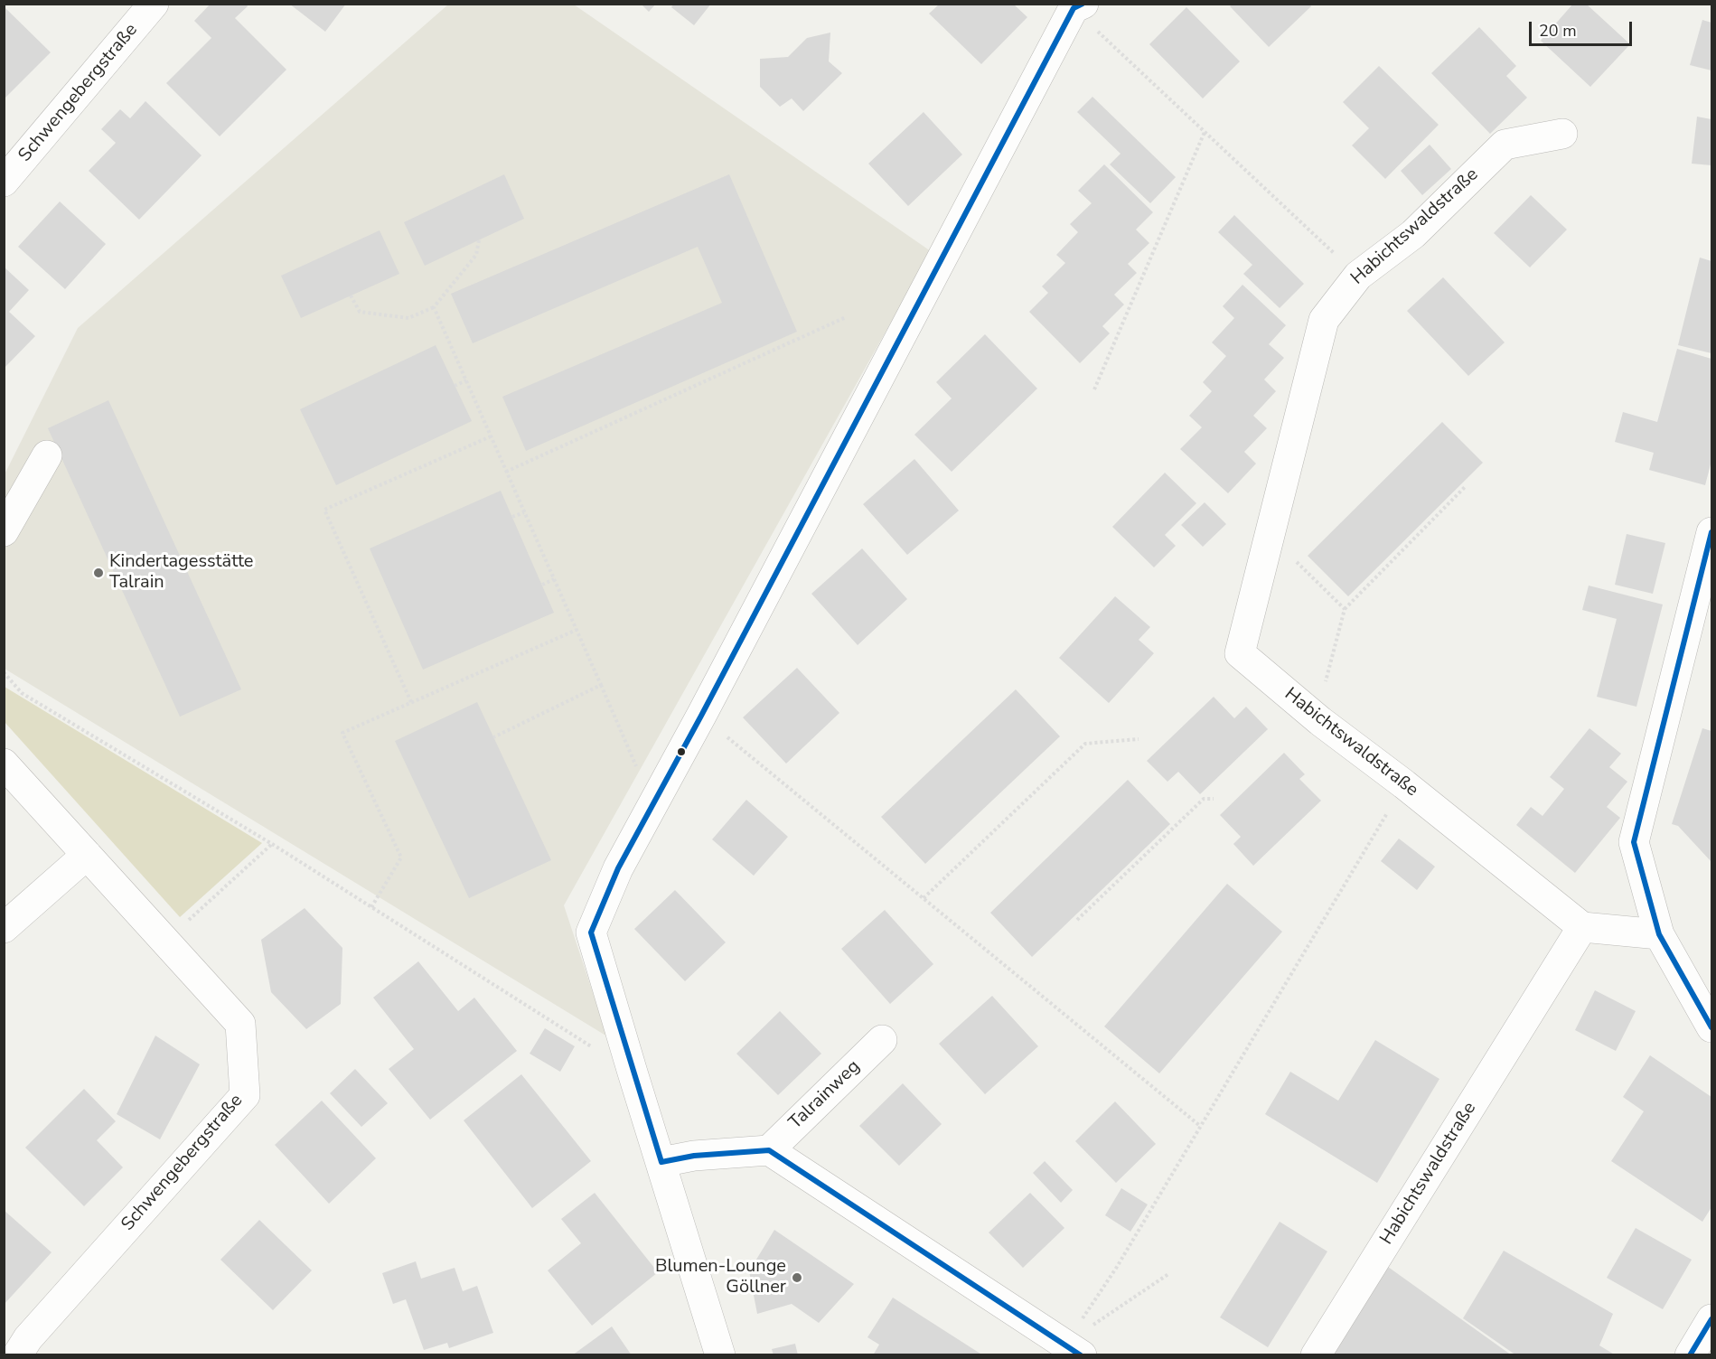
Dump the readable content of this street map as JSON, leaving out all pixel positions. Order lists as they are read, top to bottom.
{
  "streets": {
    "street": ["Schwengebergstraße", "Habichtswaldstraße", "Talrainweg"]
  },
  "places": ["Kindertagesstätte Talrain", "Blumen-Lounge Göllner"],
  "scale_bar": "20 m"
}
